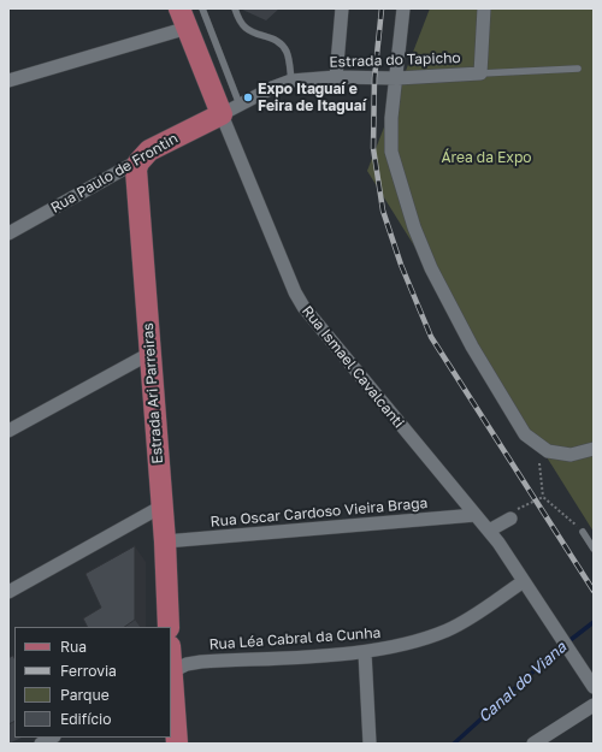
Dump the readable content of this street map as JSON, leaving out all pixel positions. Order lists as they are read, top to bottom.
{
  "streets": {
    "main road": ["Rua Paulo de Frontin", "Rua Ismael Cavalcanti", "Estrada Ari Parreiras"],
    "street": ["Estrada do Tapicho", "Rua Oscar Cardoso Vieira Braga", "Rua Léa Cabral da Cunha"]
  },
  "crossings": [
    ["Estrada do Tapicho", "Rua Paulo de Frontin"],
    ["Estrada do Tapicho", "Rua Ismael Cavalcanti"],
    ["Rua Paulo de Frontin", "Rua Ismael Cavalcanti"],
    ["Rua Paulo de Frontin", "Estrada Ari Parreiras"],
    ["Rua Ismael Cavalcanti", "Rua Oscar Cardoso Vieira Braga"],
    ["Rua Ismael Cavalcanti", "Rua Léa Cabral da Cunha"],
    ["Estrada Ari Parreiras", "Rua Oscar Cardoso Vieira Braga"]
  ],
  "water": ["Canal do Viana"],
  "parks": ["Área da Expo"],
  "places": ["Expo Itaguaí e Feira de Itaguaí"],
  "legend": [
    "Rua",
    "Ferrovia",
    "Parque",
    "Edifício"
  ]
}
